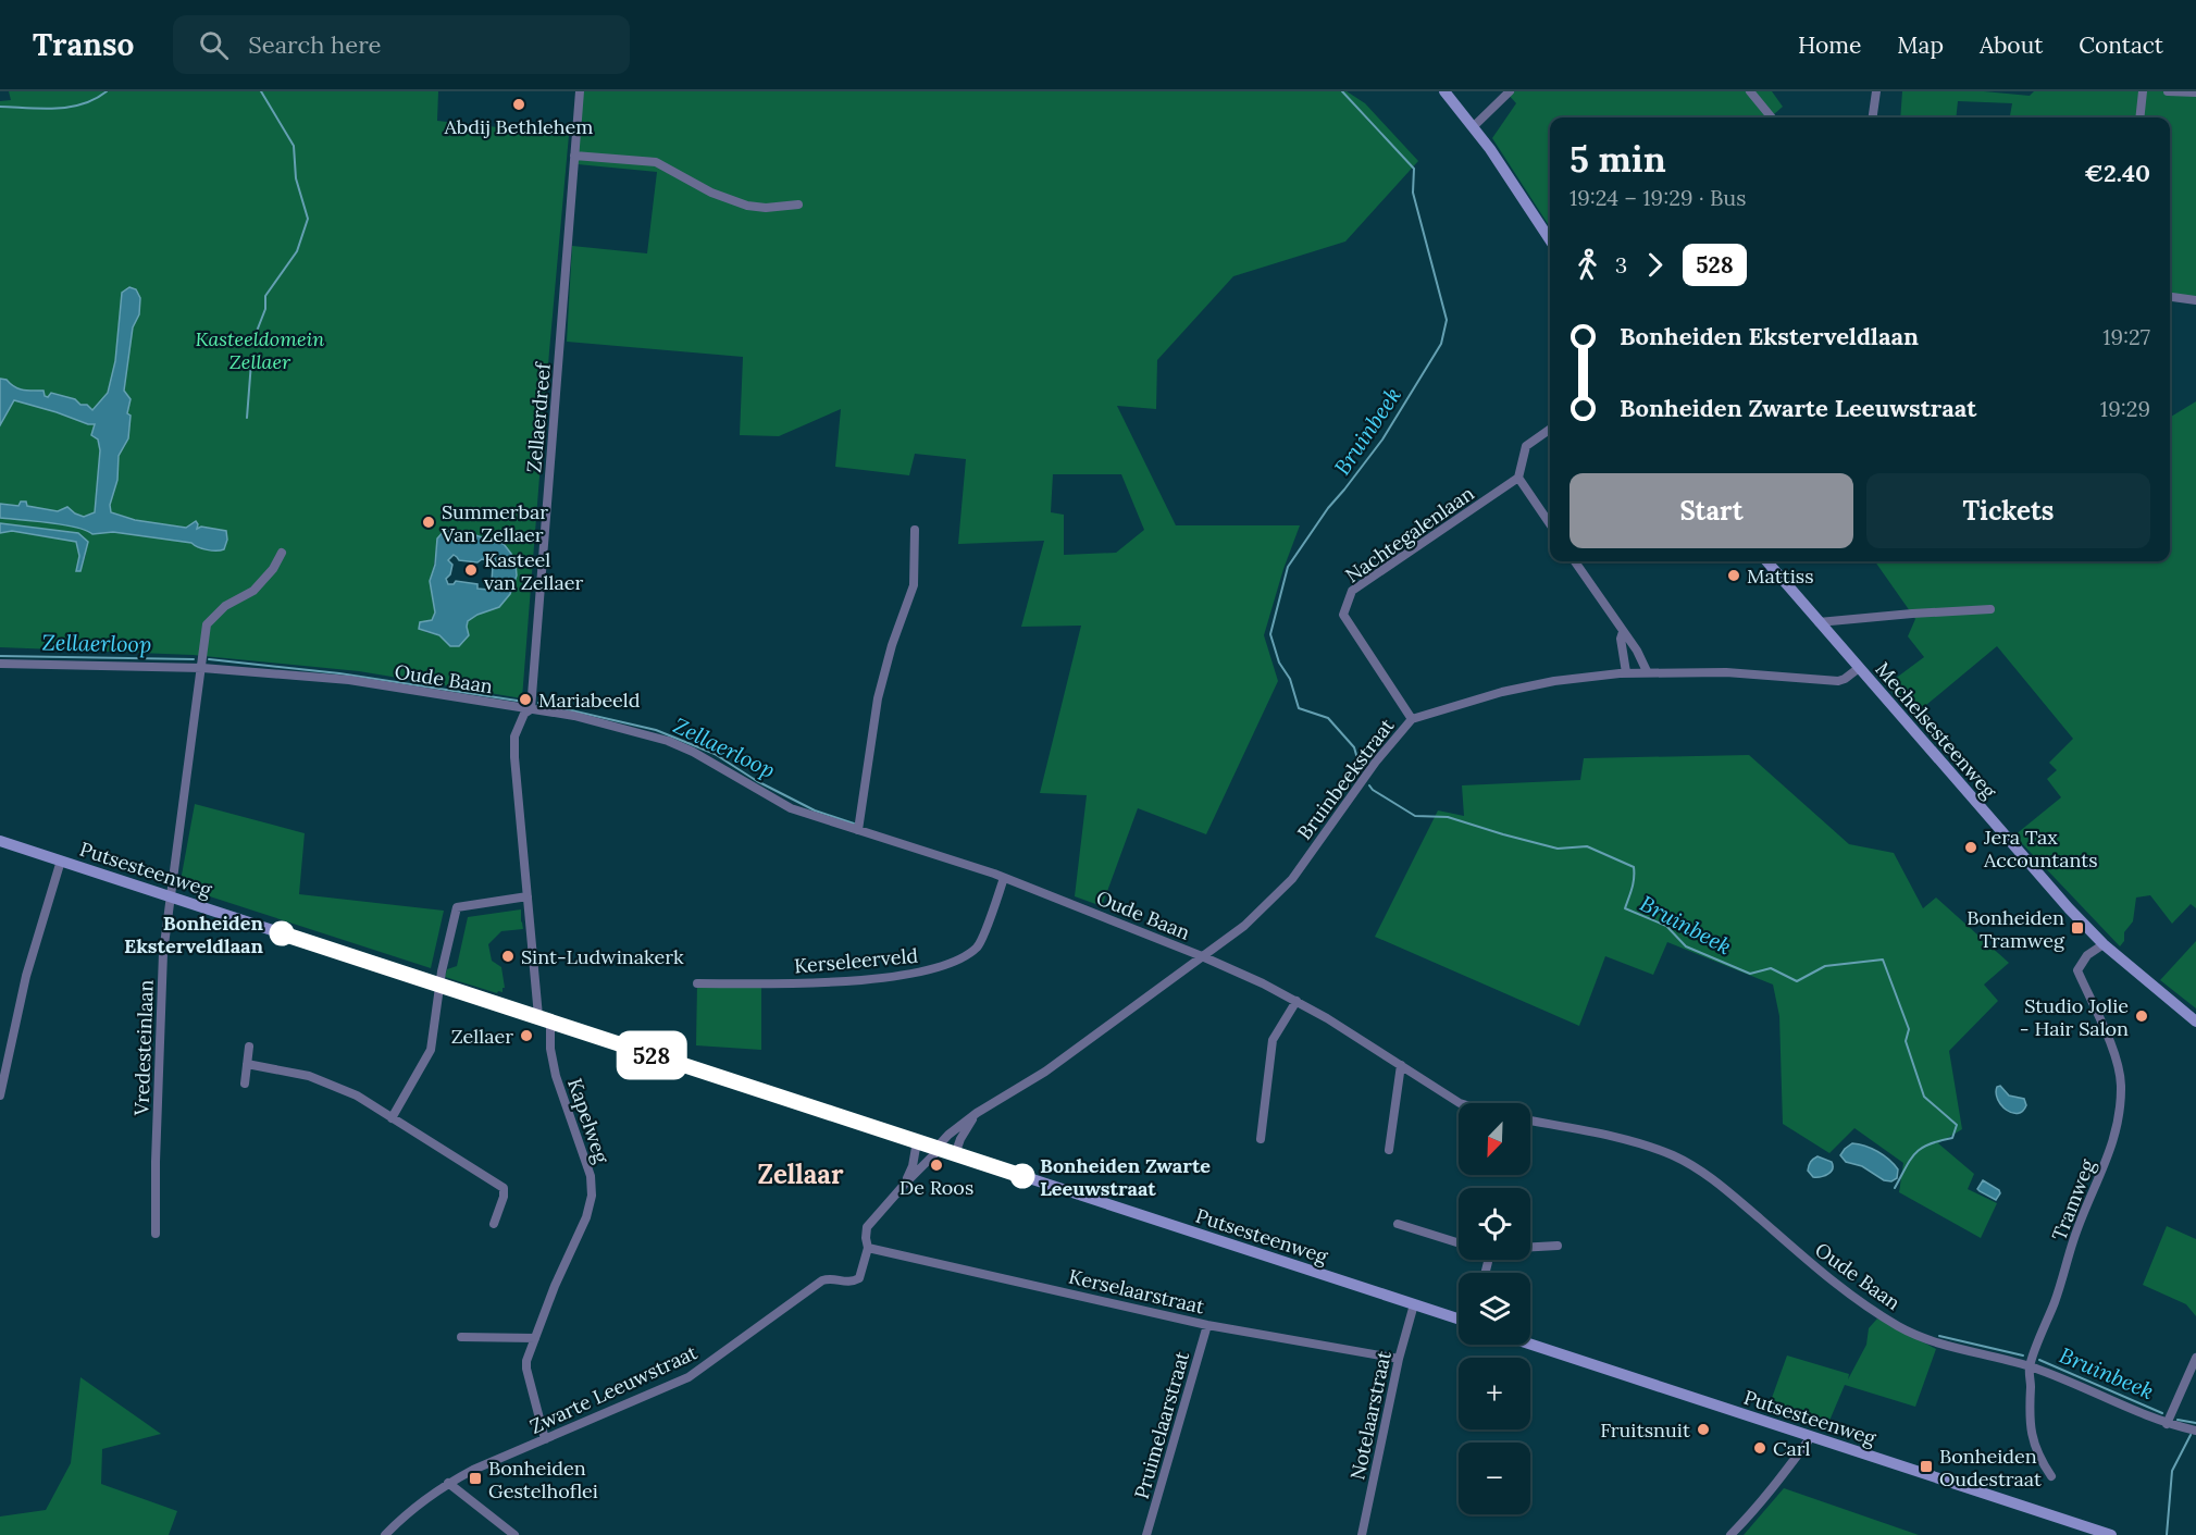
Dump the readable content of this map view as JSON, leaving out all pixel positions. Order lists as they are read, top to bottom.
{
  "streets": {
    "main road": ["Mechelsesteenweg", "Putsesteenweg"],
    "street": [
      "Zellaerdreef",
      "Nachtegalenlaan",
      "Oude Baan",
      "Bruinbeekstraat",
      "Kerseleerveld",
      "Vredesteinlaan",
      "Kapelweg",
      "Tramweg",
      "Kerselaarstraat",
      "Zwarte Leeuwstraat",
      "Notelaarstraat",
      "Pruimelaarstraat"
    ]
  },
  "crossings": [
    ["Zellaerdreef", "Oude Baan"],
    ["Zellaerdreef", "Putsesteenweg"],
    ["Nachtegalenlaan", "Bruinbeekstraat"],
    ["Oude Baan", "Bruinbeekstraat"],
    ["Oude Baan", "Kerseleerveld"],
    ["Oude Baan", "Vredesteinlaan"],
    ["Oude Baan", "Tramweg"],
    ["Mechelsesteenweg", "Bruinbeekstraat"],
    ["Mechelsesteenweg", "Tramweg"],
    ["Bruinbeekstraat", "Putsesteenweg"],
    ["Bruinbeekstraat", "Zwarte Leeuwstraat"],
    ["Putsesteenweg", "Vredesteinlaan"],
    ["Putsesteenweg", "Kapelweg"],
    ["Putsesteenweg", "Zwarte Leeuwstraat"],
    ["Putsesteenweg", "Notelaarstraat"],
    ["Kapelweg", "Zwarte Leeuwstraat"],
    ["Kerselaarstraat", "Zwarte Leeuwstraat"],
    ["Kerselaarstraat", "Notelaarstraat"],
    ["Kerselaarstraat", "Pruimelaarstraat"]
  ],
  "districts": ["Zellaar"],
  "water": ["Bruinbeek", "Zellaerloop"],
  "parks": ["Kasteeldomein Zellaer"],
  "places": {
    "other": [
      "Abdij Bethlehem",
      "Summerbar Van Zellaer",
      "Kasteel van Zellaer",
      "Mattiss",
      "Mariabeeld",
      "Jera Tax Accountants",
      "Bonheiden Eksterveldlaan",
      "Sint-Ludwinakerk",
      "Studio Jolie - Hair Salon",
      "Zellaer",
      "De Roos",
      "Bonheiden Zwarte Leeuwstraat",
      "Fruitsnuit",
      "Carl"
    ],
    "transit": ["Bonheiden Tramweg", "Bonheiden Oudestraat", "Bonheiden Gestelhoflei"]
  },
  "lines": ["bus line 528"],
  "north": "bottom left",
  "page": {
    "header": "Transo",
    "search": "Search here",
    "nav": [
      "Home",
      "Map",
      "About",
      "Contact"
    ],
    "on_map": "528",
    "heading": ["5 min", "19:24 – 19:29 · Bus", "€2.40"],
    "legs": ["3", "528"],
    "list": [
      {
        "name": "Bonheiden Eksterveldlaan",
        "value": "19:27"
      },
      {
        "name": "Bonheiden Zwarte Leeuwstraat",
        "value": "19:29"
      }
    ],
    "buttons": ["Start", "Tickets"],
    "map_buttons": ["+", "−"]
  }
}
